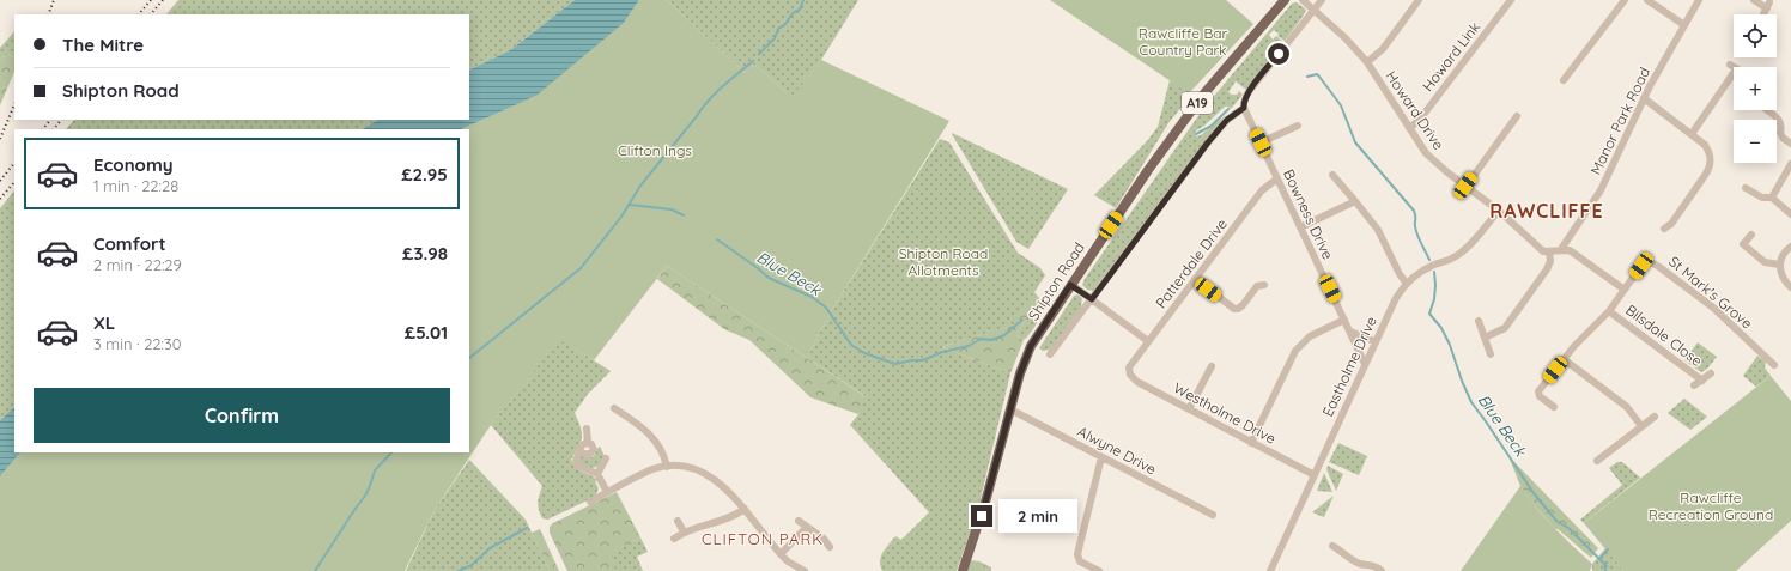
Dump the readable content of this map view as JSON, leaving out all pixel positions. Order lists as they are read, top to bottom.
{
  "streets": {
    "main road": ["A19", "Shipton Road"],
    "street": [
      "Howard Link",
      "Howard Drive",
      "Manor Park Road",
      "Bowness Drive",
      "Patterdale Drive",
      "St Mark's Grove",
      "Bilsdale Close",
      "Eastholme Drive",
      "Westholme Drive",
      "Alwyne Drive"
    ]
  },
  "crossings": [
    ["Howard Link", "Howard Drive"],
    ["Howard Drive", "Eastholme Drive"],
    ["Bowness Drive", "Patterdale Drive"],
    ["Bowness Drive", "Eastholme Drive"],
    ["Patterdale Drive", "Westholme Drive"],
    ["Shipton Road", "Alwyne Drive"],
    ["St Mark's Grove", "Bilsdale Close"],
    ["Eastholme Drive", "Westholme Drive"]
  ],
  "districts": ["RAWCLIFFE", "CLIFTON PARK"],
  "water": ["Blue Beck"],
  "parks": [
    "Rawcliffe Bar Country Park",
    "Clifton Ings",
    "Shipton Road Allotments",
    "Rawcliffe Recreation Ground"
  ],
  "page": {
    "map_buttons": ["+", "−"],
    "banner": ["The Mitre", "Shipton Road"],
    "list": [
      {
        "name": "Economy",
        "note": "1 min · 22:28",
        "value": "£2.95"
      },
      {
        "name": "Comfort",
        "note": "2 min · 22:29",
        "value": "£3.98"
      },
      {
        "name": "XL",
        "note": "3 min · 22:30",
        "value": "£5.01"
      }
    ],
    "buttons": "Confirm",
    "bubble": "2 min"
  }
}
